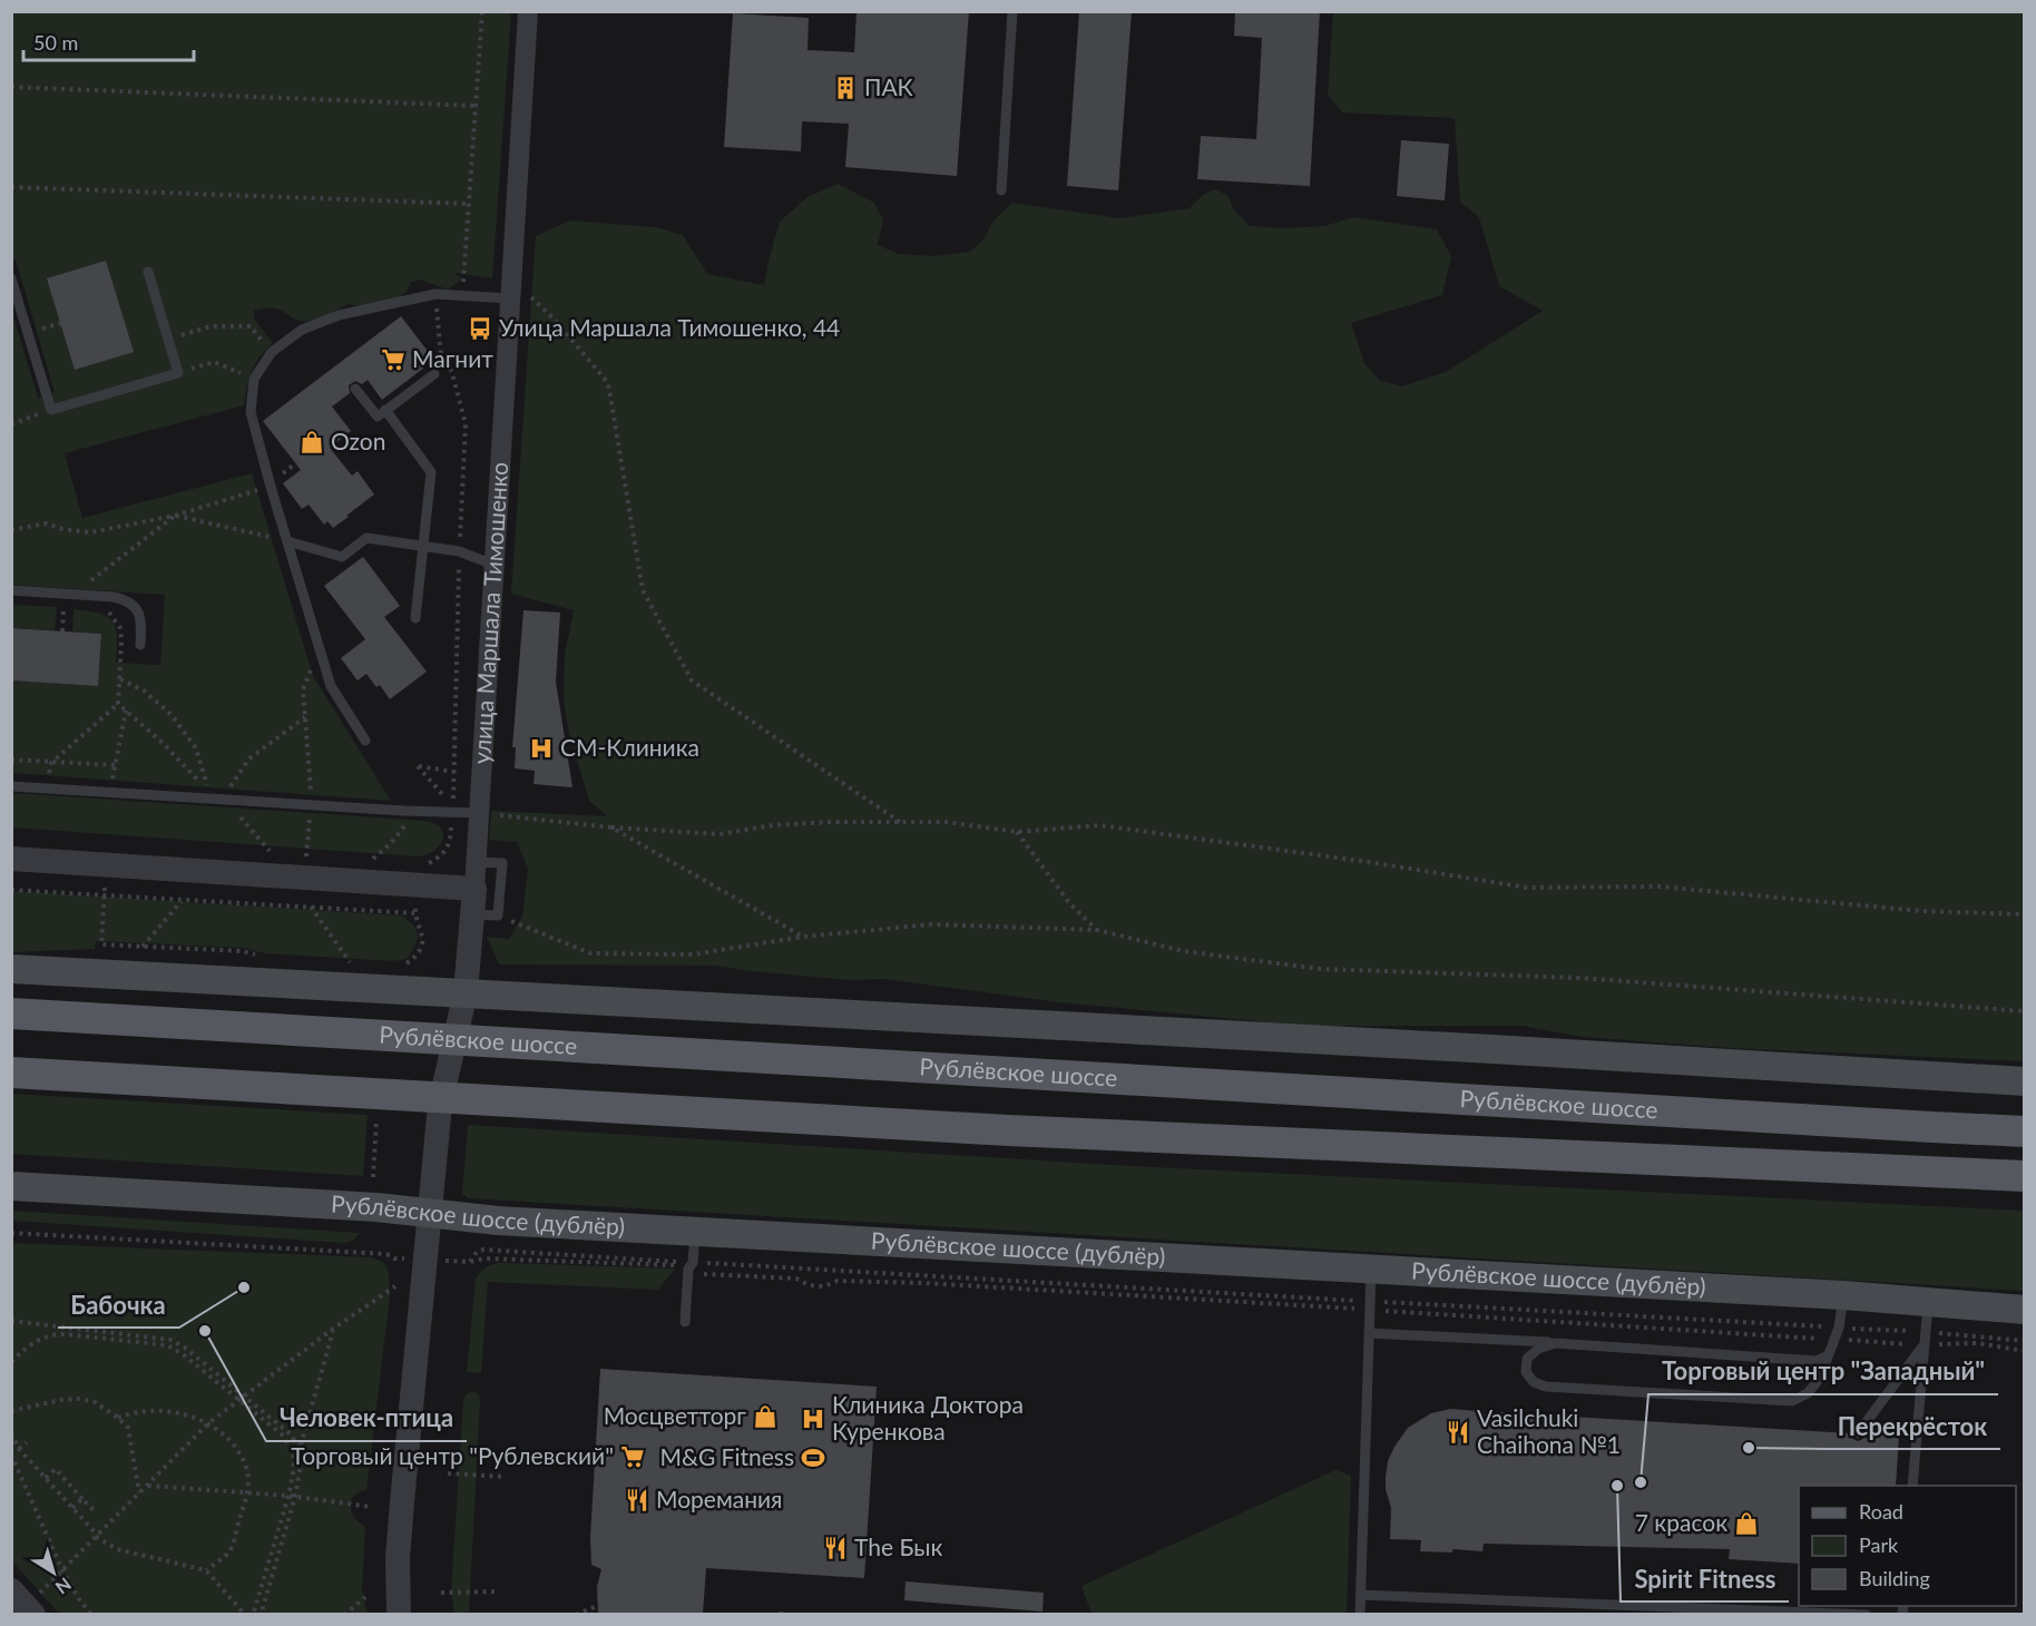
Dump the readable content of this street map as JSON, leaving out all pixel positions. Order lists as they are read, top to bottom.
{
  "streets": {
    "main road": ["Рублёвское шоссе", "Рублёвское шоссе (дублёр)"],
    "street": ["улица Маршала Тимошенко"]
  },
  "crossings": [
    ["улица Маршала Тимошенко", "Рублёвское шоссе (дублёр)"]
  ],
  "places": {
    "building": ["ПАК"],
    "bus stop": ["Улица Маршала Тимошенко, 44"],
    "supermarket": ["Магнит", "Торговый центр \"Рублевский\""],
    "shop": ["Ozon", "Мосцветторг", "7 красок"],
    "hospital": ["СМ-Клиника", "Клиника Доктора Куренкова"],
    "other": [
      "Бабочка",
      "Человек-птица",
      "Перекрёсток",
      "Торговый центр \"Западный\"",
      "Spirit Fitness"
    ],
    "restaurant": ["Vasilchuki Chaihona №1", "Моремания", "The Бык"],
    "sports": ["M&G Fitness"]
  },
  "legend": ["Road", "Park", "Building"],
  "scale_bar": "50 m",
  "north": "bottom right"
}
